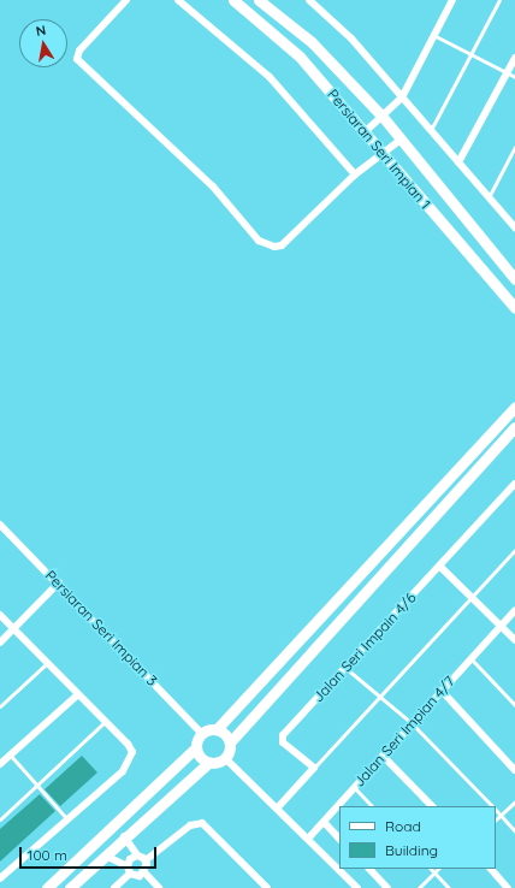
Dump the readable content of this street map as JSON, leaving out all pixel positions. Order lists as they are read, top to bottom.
{
  "streets": {
    "street": [
      "Persiaran Seri Impian 1",
      "Persiaran Seri Impian 3",
      "Jalan Seri Impain 4/6",
      "Jalan Seri Impian 4/7"
    ]
  },
  "legend": ["Road", "Building"],
  "scale_bar": "100 m",
  "north": "top"
}
